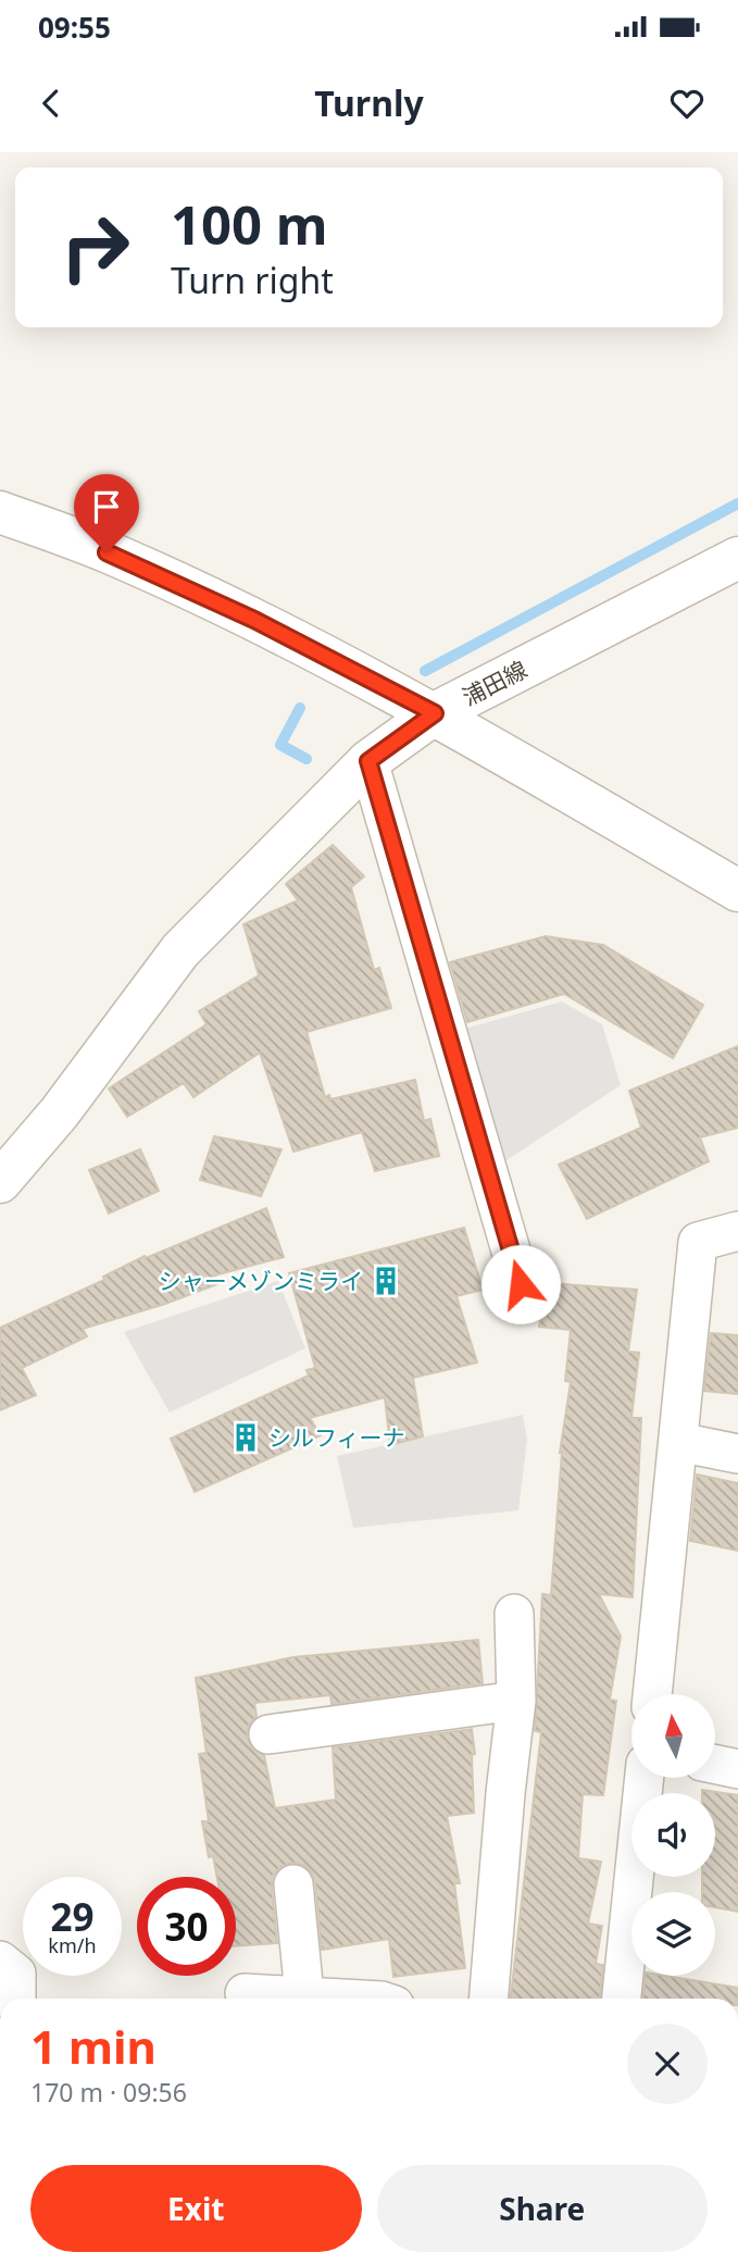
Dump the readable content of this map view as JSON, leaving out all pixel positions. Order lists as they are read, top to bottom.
{
  "streets": {
    "street": ["浦田線"]
  },
  "places": {
    "building": ["シャーメゾンミライ", "シルフィーナ"]
  },
  "north": "top",
  "page": {
    "status": "09:55",
    "header": "Turnly",
    "turn": ["100 m", "Turn right"],
    "speed": "29 km/h",
    "limit": "30",
    "heading": ["1 min", "170 m · 09:56"],
    "buttons": ["Exit", "Share"]
  }
}
